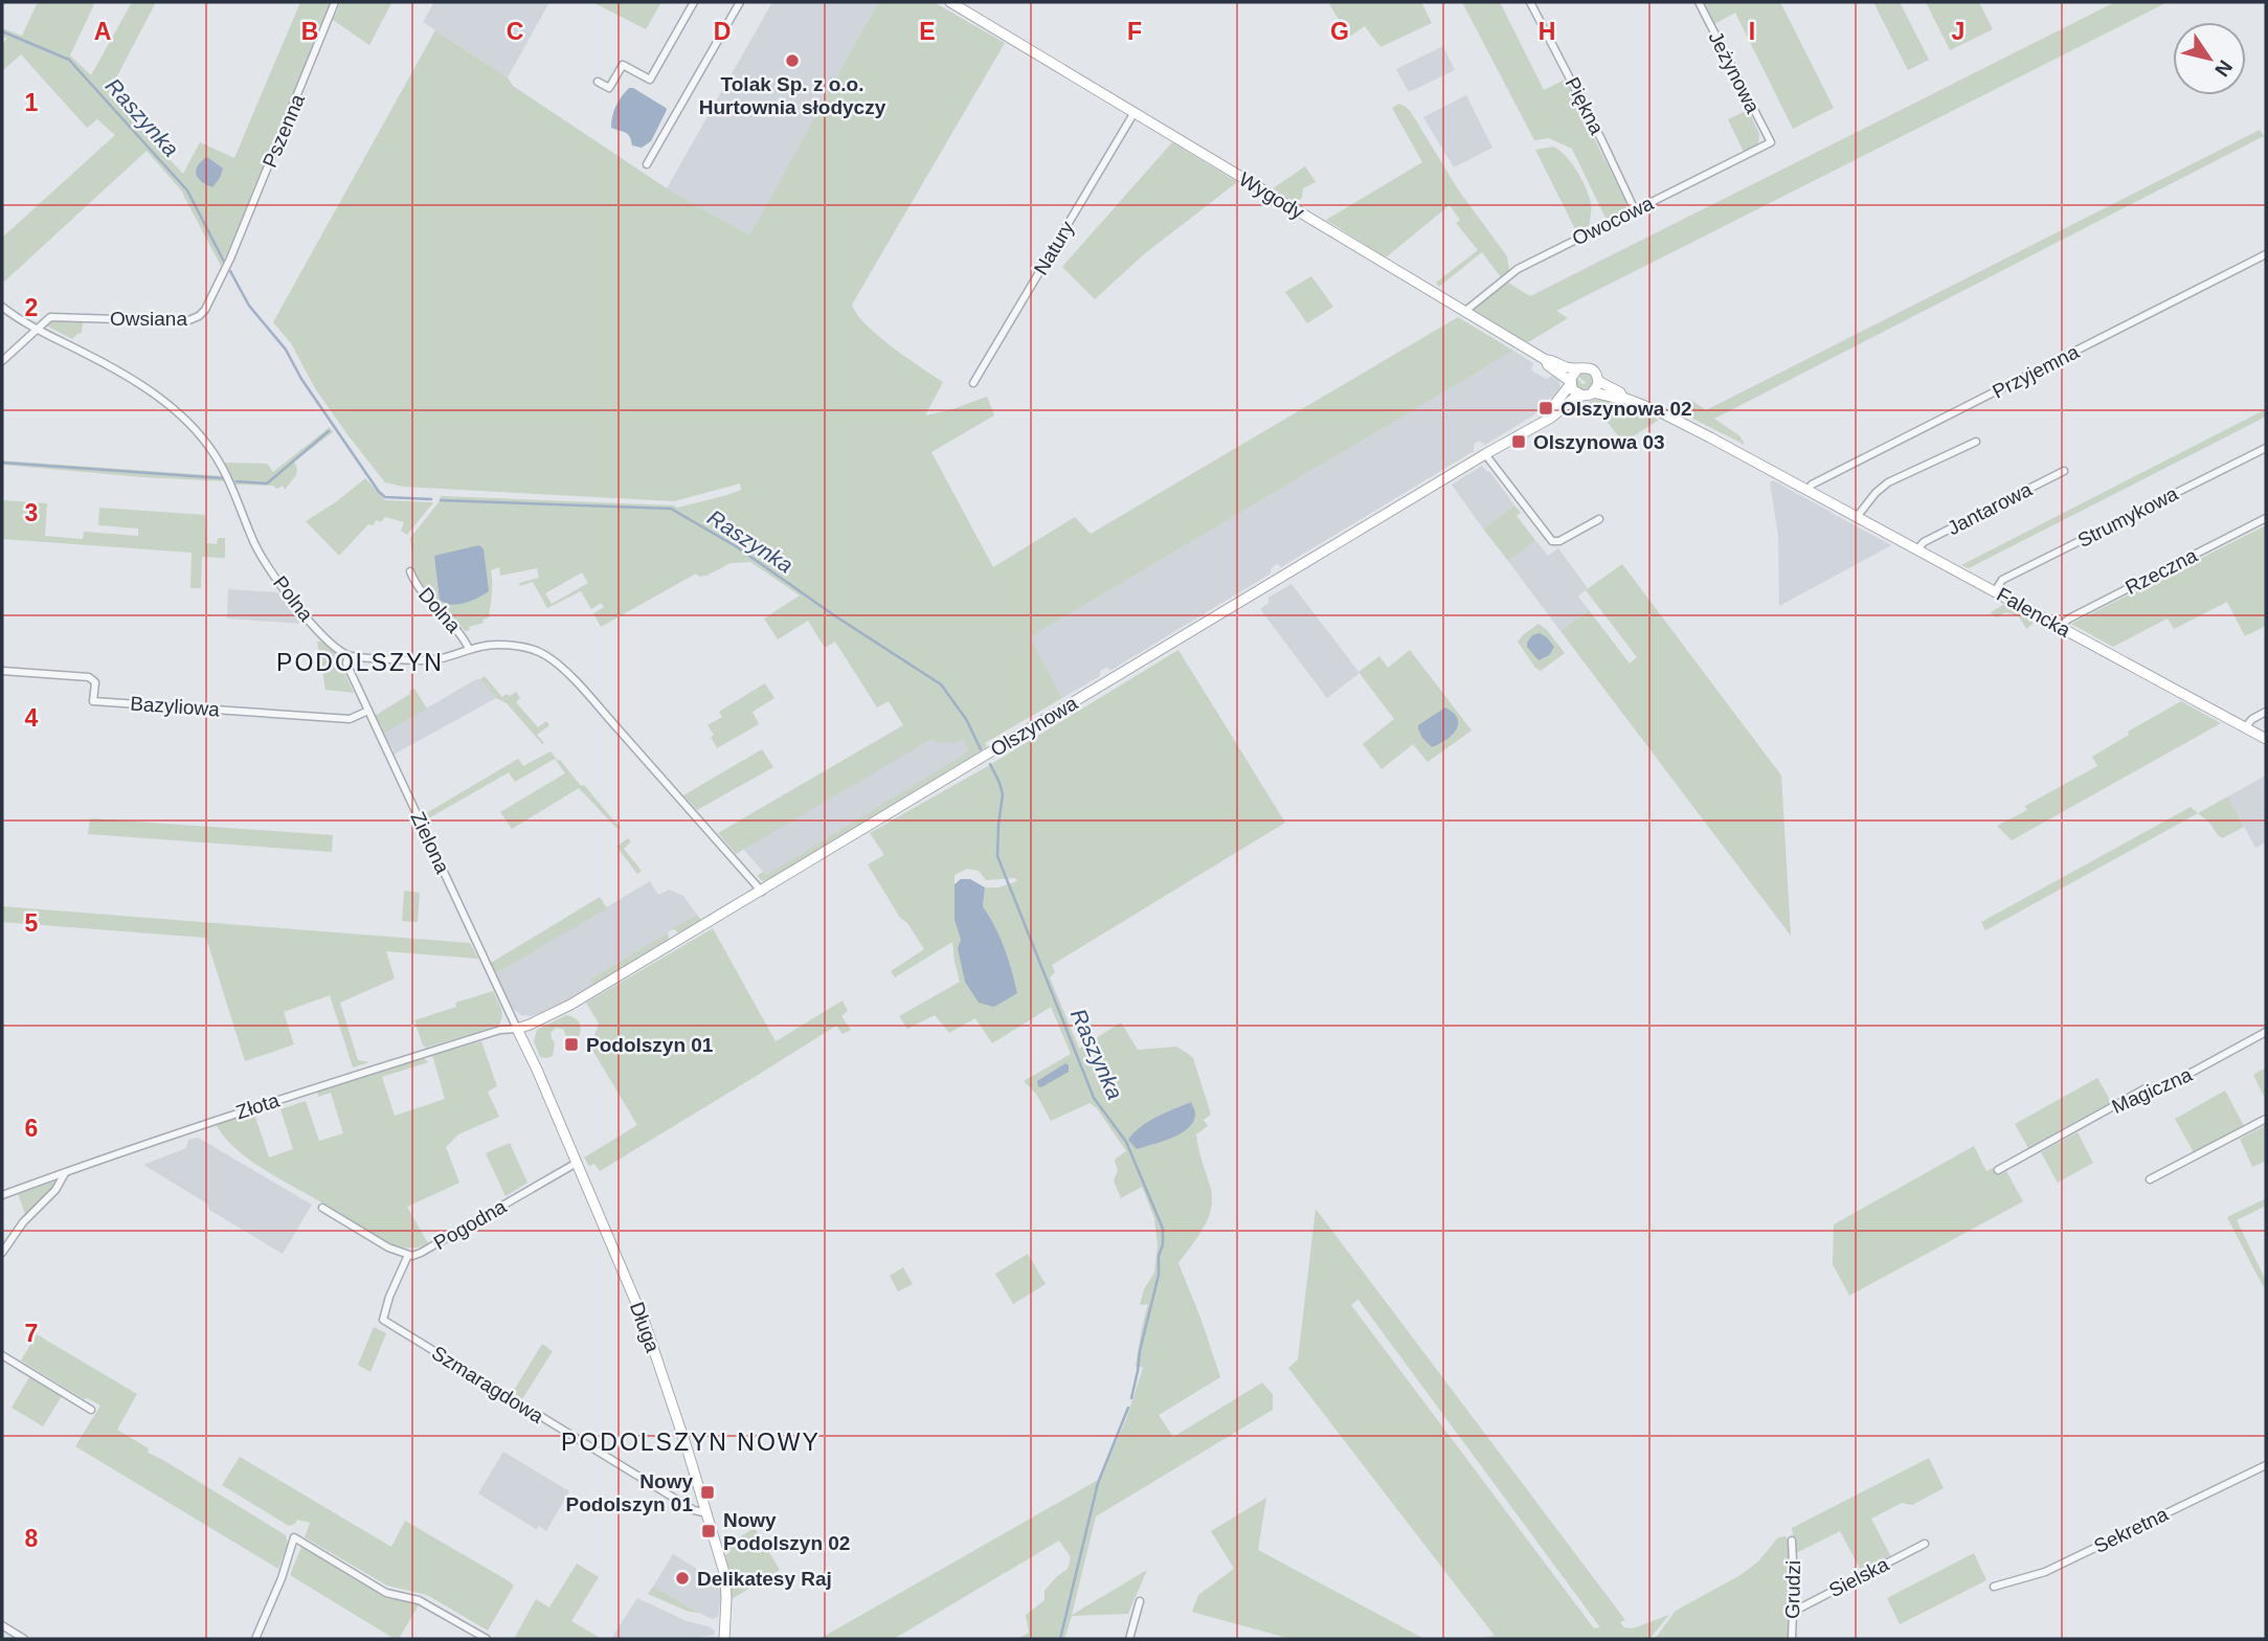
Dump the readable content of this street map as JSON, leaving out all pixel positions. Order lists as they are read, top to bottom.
{
  "streets": {
    "street": [
      "Jeżynowa",
      "Piękna",
      "Pszenna",
      "Wygody",
      "Owocowa",
      "Natury",
      "Owsiana",
      "Przyjemna",
      "Jantarowa",
      "Strumykowa",
      "Rzeczna",
      "Polna",
      "Dolna",
      "Falencka",
      "Bazyliowa",
      "Olszynowa",
      "Zielona",
      "Magiczna",
      "Złota",
      "Pogodna",
      "Długa",
      "Szmaragdowa",
      "Sekretna",
      "Sielska",
      "Grudzi"
    ]
  },
  "crossings": [
    ["Jeżynowa", "Owocowa"],
    ["Piękna", "Owocowa"],
    ["Pszenna", "Owsiana"],
    ["Wygody", "Owocowa"],
    ["Wygody", "Natury"],
    ["Wygody", "Olszynowa"],
    ["Owsiana", "Polna"],
    ["Przyjemna", "Falencka"],
    ["Jantarowa", "Falencka"],
    ["Strumykowa", "Falencka"],
    ["Rzeczna", "Falencka"],
    ["Polna", "Zielona"],
    ["Bazyliowa", "Zielona"],
    ["Olszynowa", "Zielona"],
    ["Olszynowa", "Złota"],
    ["Olszynowa", "Długa"],
    ["Zielona", "Złota"],
    ["Zielona", "Długa"],
    ["Złota", "Długa"],
    ["Pogodna", "Długa"],
    ["Pogodna", "Szmaragdowa"],
    ["Długa", "Szmaragdowa"],
    ["Sielska", "Grudzi"]
  ],
  "districts": ["PODOLSZYN", "PODOLSZYN NOWY"],
  "water": ["Raszynka"],
  "places": {
    "other": ["Tolak Sp. z o.o. Hurtownia słodyczy", "Delikatesy Raj"],
    "transit": [
      "Olszynowa 02",
      "Olszynowa 03",
      "Podolszyn 01",
      "Nowy Podolszyn 01",
      "Nowy Podolszyn 02"
    ]
  },
  "north": "bottom right",
  "grid": {
    "columns": [
      "A",
      "B",
      "C",
      "D",
      "E",
      "F",
      "G",
      "H",
      "I",
      "J"
    ],
    "rows": [
      "1",
      "2",
      "3",
      "4",
      "5",
      "6",
      "7",
      "8"
    ]
  }
}
